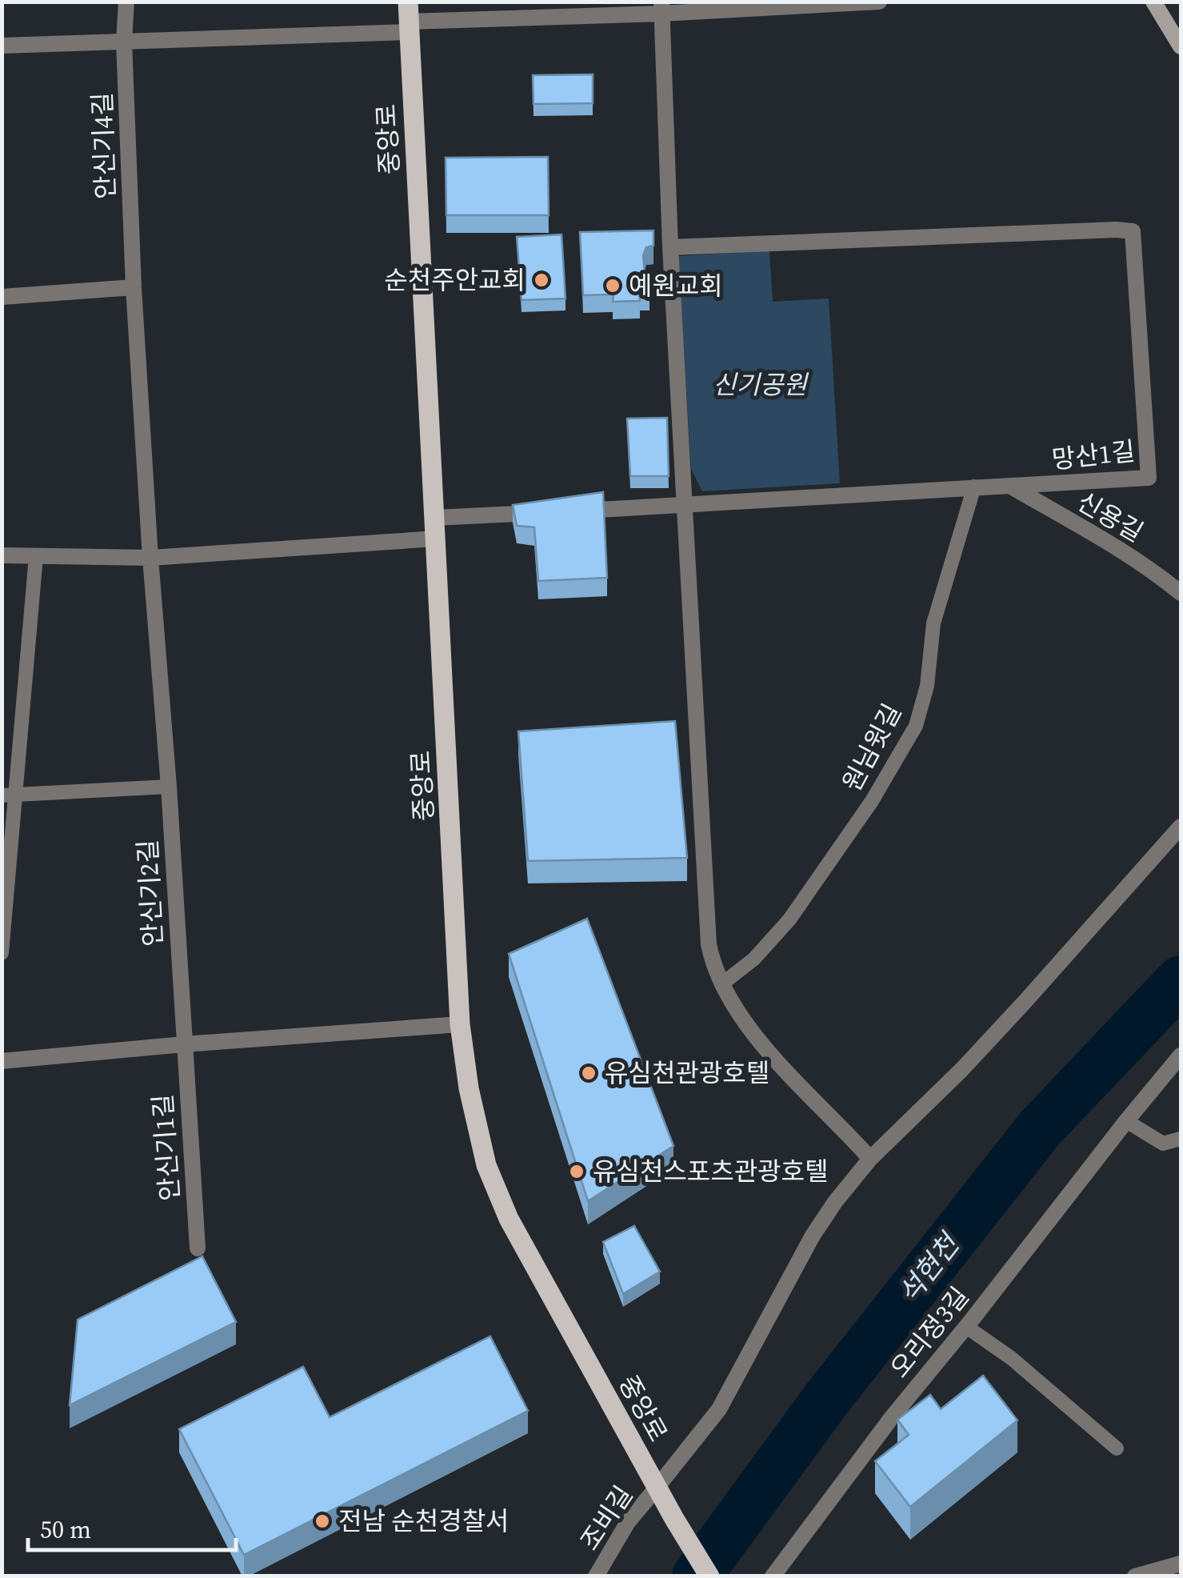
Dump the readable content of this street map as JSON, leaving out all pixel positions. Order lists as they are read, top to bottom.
{
  "streets": {
    "main road": ["중앙로"],
    "street": [
      "안신기4길",
      "망산1길",
      "신용길",
      "안신기2길",
      "안신기1길",
      "오리정3길",
      "조비길"
    ],
    "lane": ["원님윗길"]
  },
  "crossings": [
    ["중앙로", "망산1길"],
    ["중앙로", "조비길"],
    ["안신기4길", "안신기2길"],
    ["망산1길", "신용길"],
    ["망산1길", "원님윗길"],
    ["안신기2길", "안신기1길"]
  ],
  "water": ["석현천"],
  "parks": ["신기공원"],
  "places": [
    "순천주안교회",
    "예원교회",
    "유심천관광호텔",
    "유심천스포츠관광호텔",
    "전남 순천경찰서"
  ],
  "scale_bar": "50 m"
}
